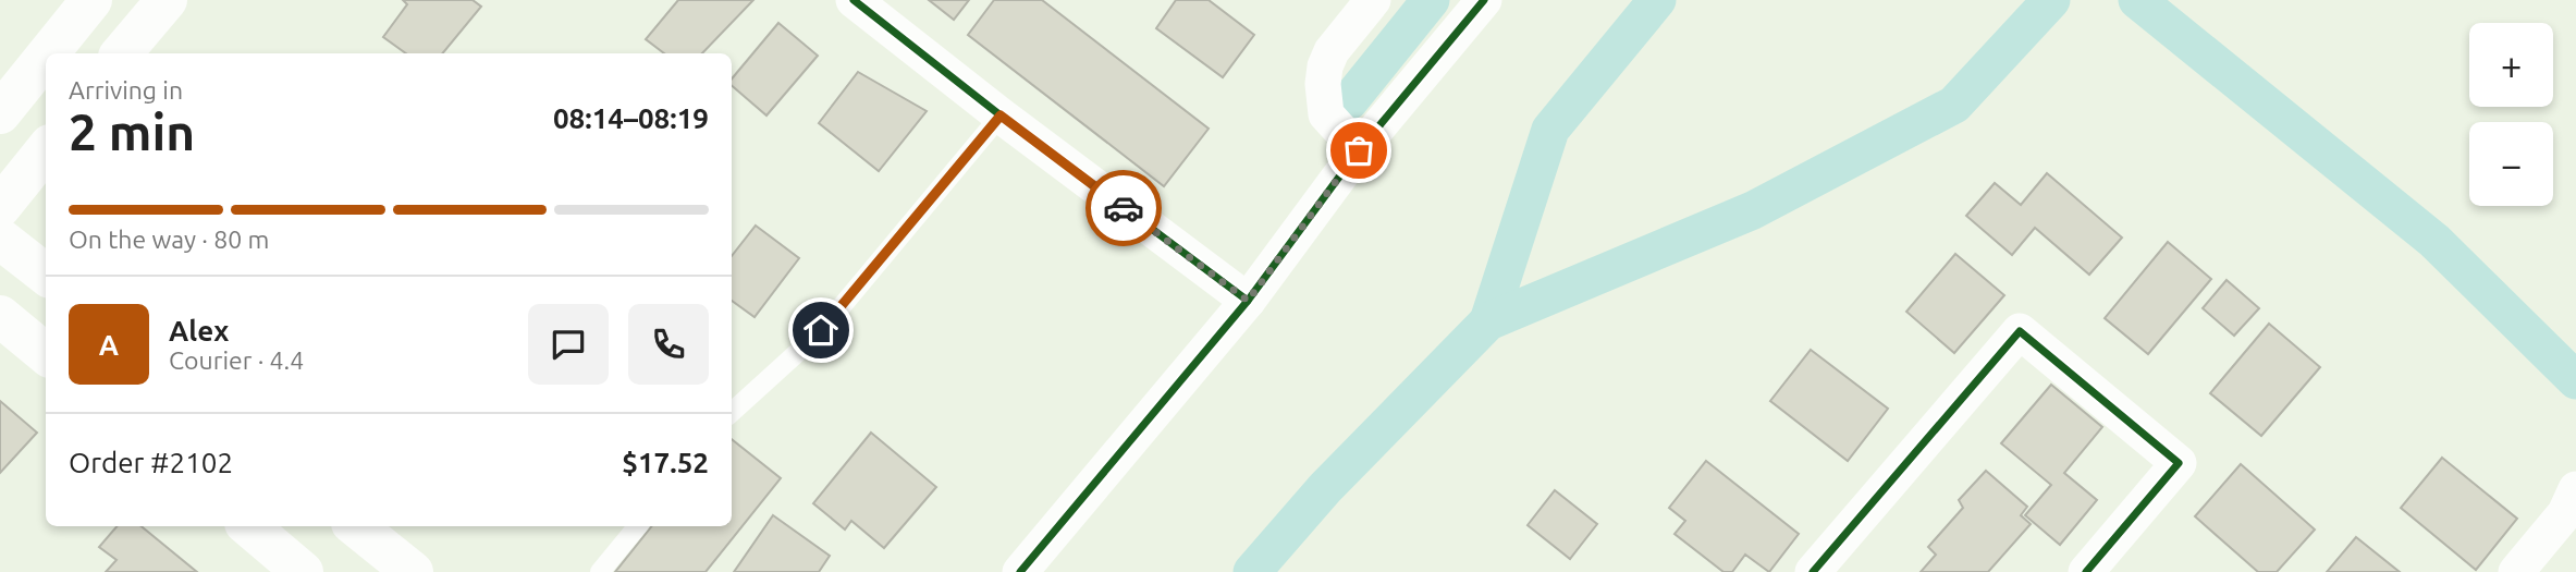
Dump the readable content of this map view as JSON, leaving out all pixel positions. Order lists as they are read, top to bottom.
{
  "page": {
    "map_buttons": ["+", "−"],
    "heading": ["2 min", "Arriving in", "08:14–08:19"],
    "panel": [
      "Alex",
      "Courier · 4.4",
      "Order #2102",
      "$17.52"
    ],
    "bar": "On the way · 80 m",
    "round": "A"
  }
}
